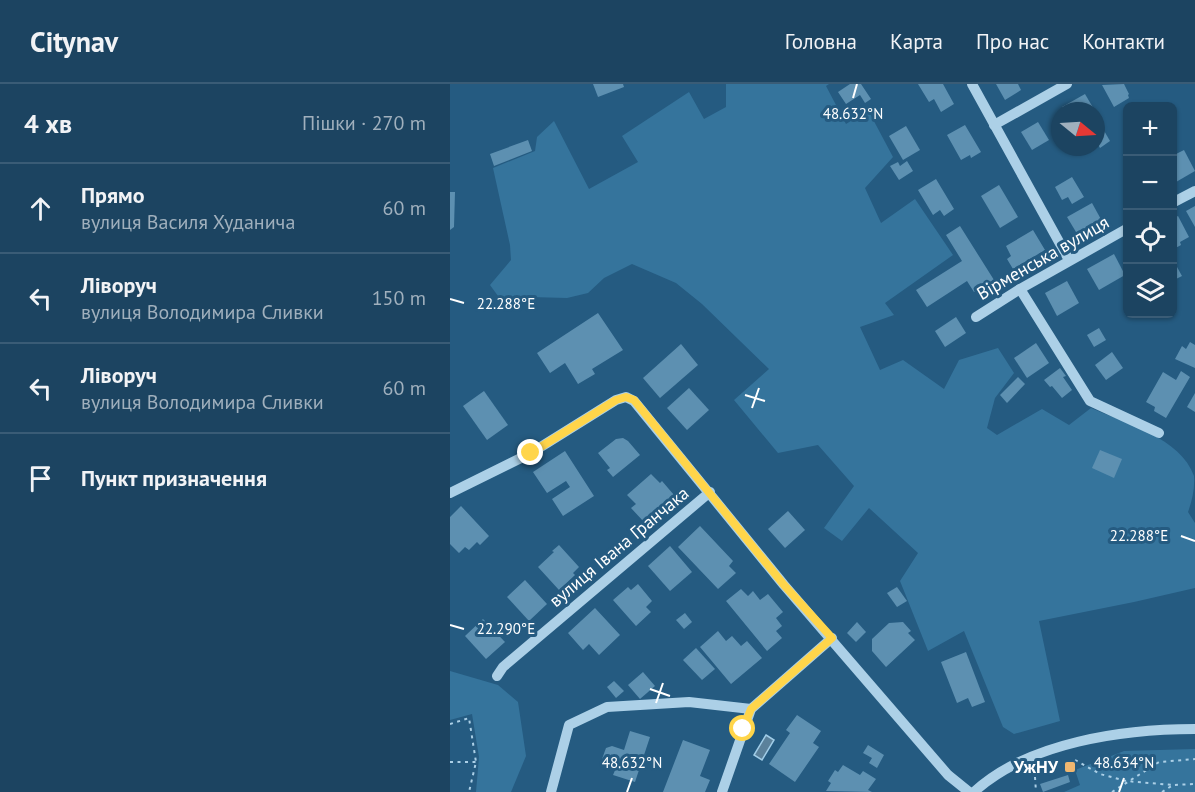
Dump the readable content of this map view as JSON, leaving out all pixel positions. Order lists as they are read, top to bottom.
{
  "streets": {
    "street": ["Вірменська вулиця", "вулиця Івана Гранчака"]
  },
  "places": {
    "transit": ["УжНУ"]
  },
  "north": "right",
  "page": {
    "header": "Citynav",
    "nav": [
      "Головна",
      "Карта",
      "Про нас",
      "Контакти"
    ],
    "heading": ["4 хв", "Пішки · 270 m"],
    "map_buttons": ["+", "−"],
    "list": [
      ["Прямо", "вулиця Василя Худанича", "60 m"],
      ["Ліворуч", "вулиця Володимира Сливки", "150 m"],
      ["Ліворуч", "вулиця Володимира Сливки", "60 m"],
      "Пункт призначення"
    ]
  },
  "coordinates": [
    "48.632°N",
    "22.288°E",
    "22.290°E",
    "48.634°N"
  ]
}
